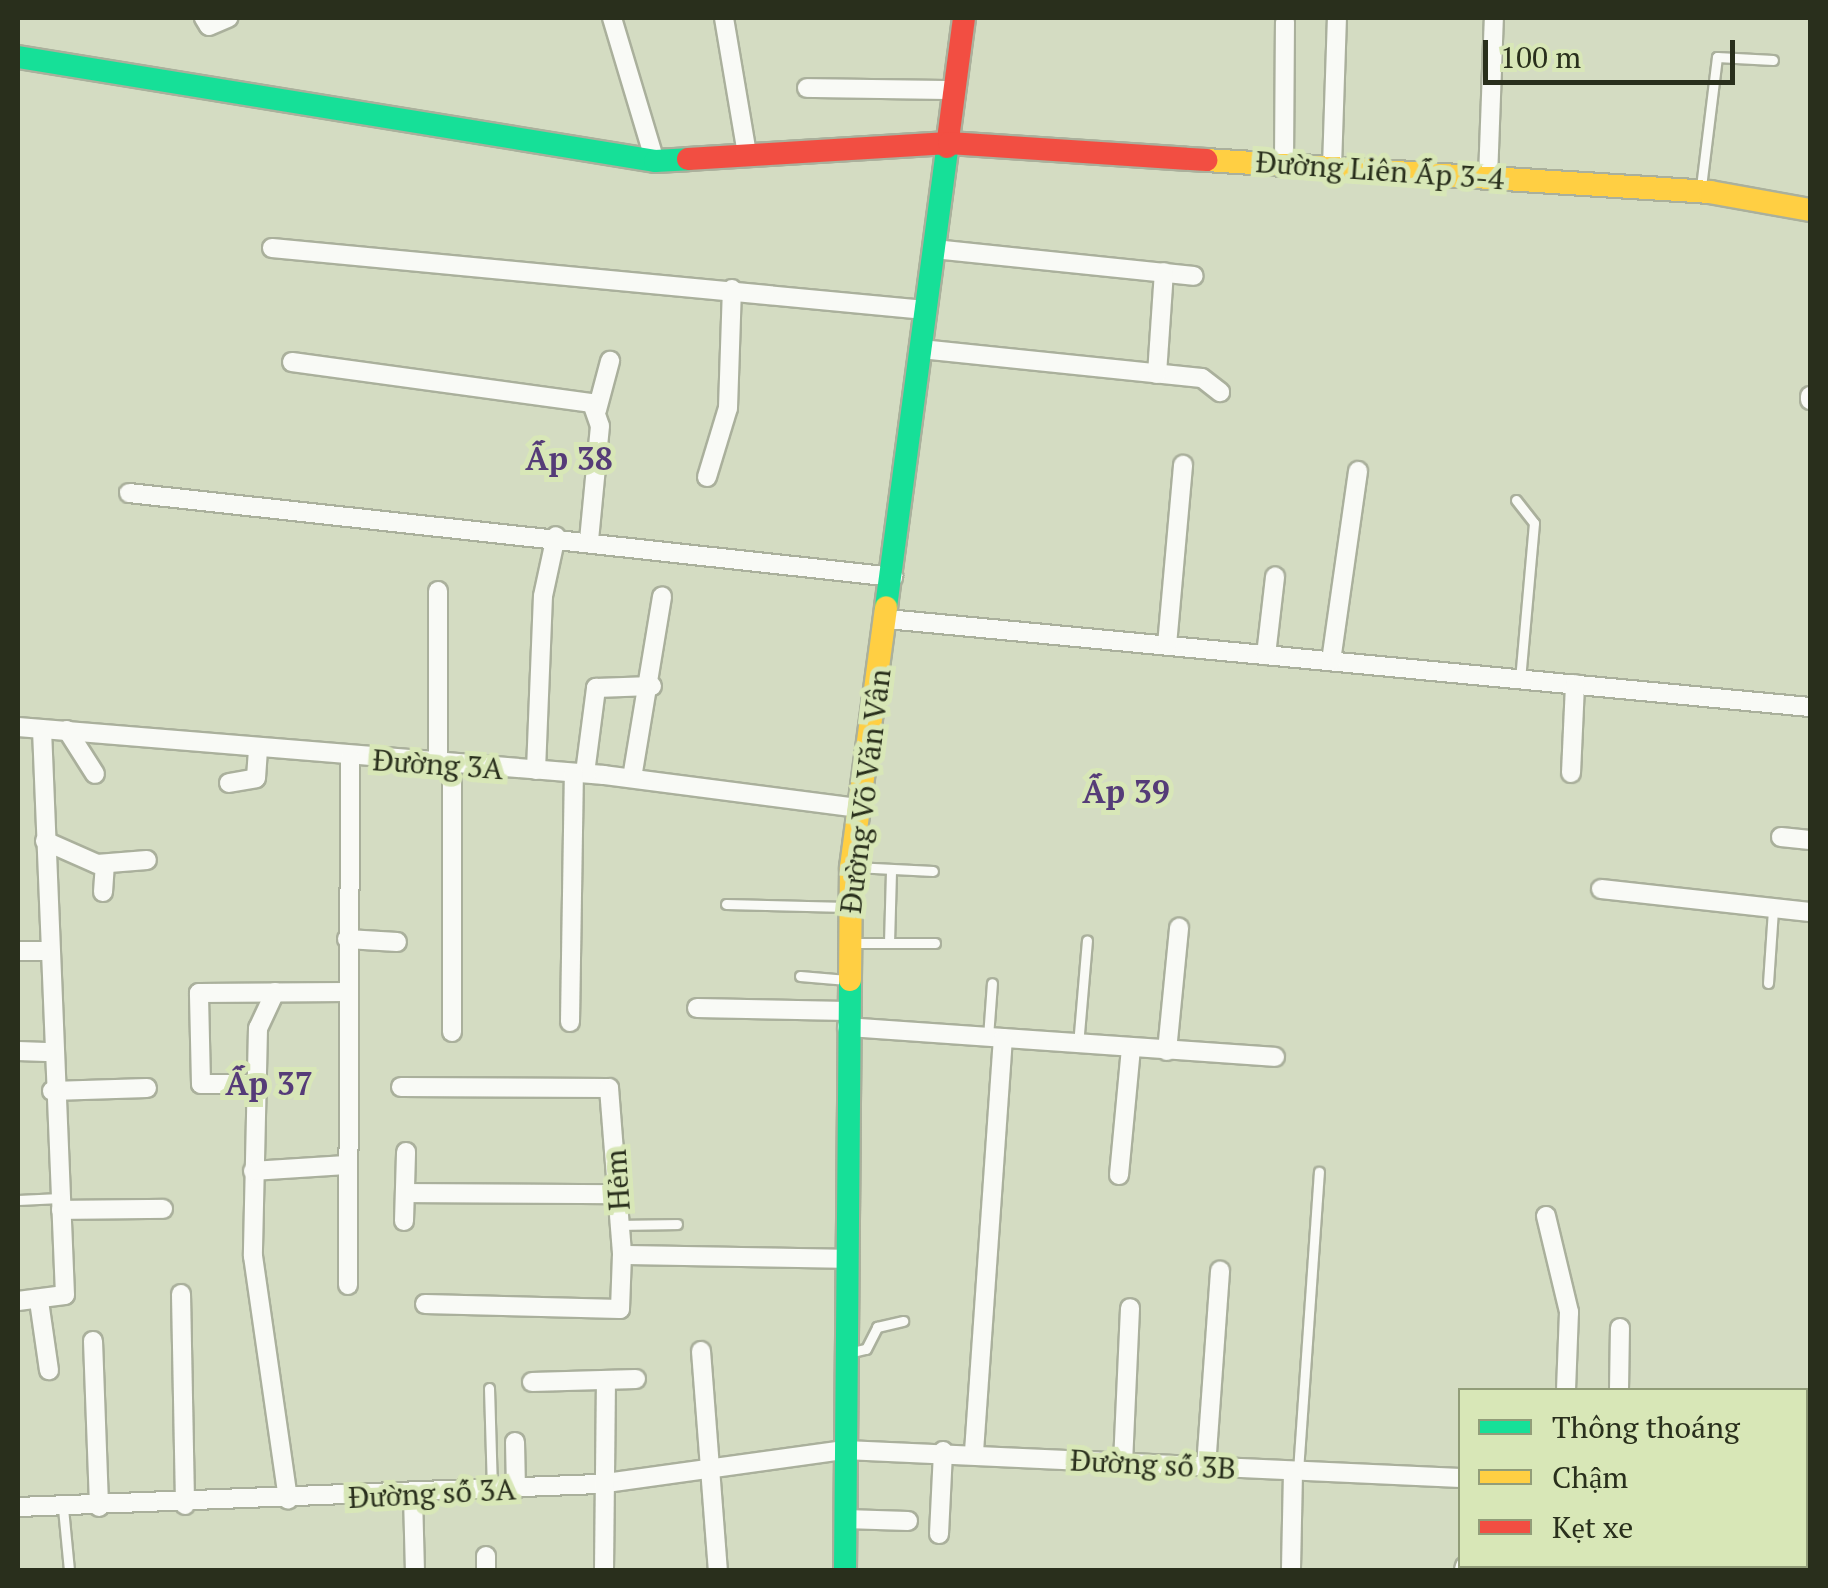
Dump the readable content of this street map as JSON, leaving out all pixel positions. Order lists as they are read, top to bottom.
{
  "streets": {
    "street": [
      "Đường Liên Ấp 3-4",
      "Đường 3A",
      "Đường Võ Văn Vân",
      "Hẻm",
      "Đường số 3B",
      "Đường số 3A"
    ]
  },
  "crossings": [
    ["Đường Liên Ấp 3-4", "Đường Võ Văn Vân"],
    ["Đường 3A", "Đường Võ Văn Vân"],
    ["Đường Võ Văn Vân", "Hẻm"],
    ["Đường Võ Văn Vân", "Đường số 3B"],
    ["Đường Võ Văn Vân", "Đường số 3A"],
    ["Đường số 3B", "Đường số 3A"]
  ],
  "districts": ["Ấp 38", "Ấp 39", "Ấp 37"],
  "legend": ["Thông thoáng", "Chậm", "Kẹt xe"],
  "scale_bar": "100 m"
}
